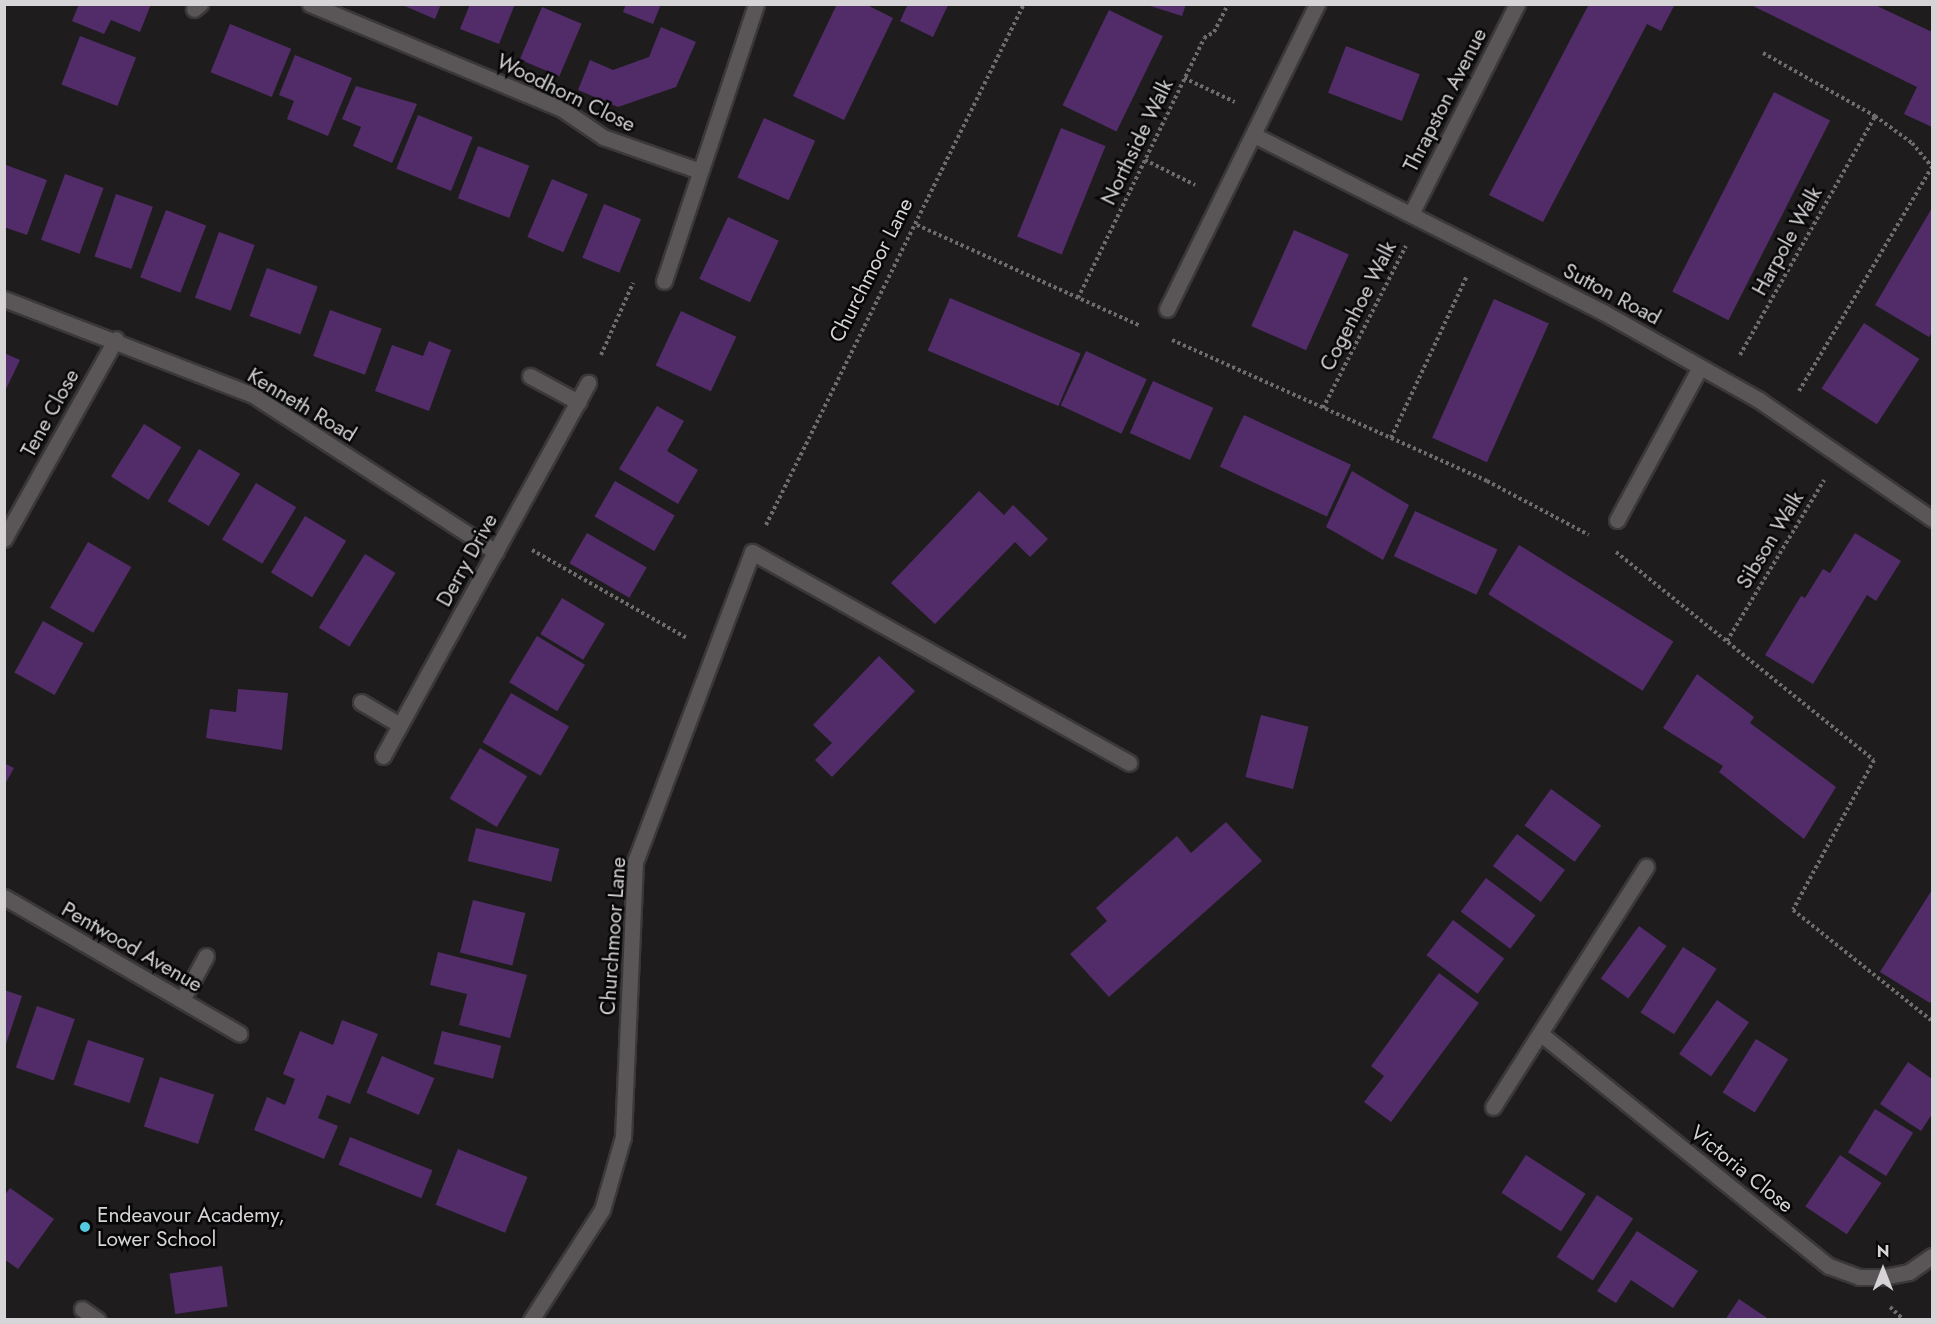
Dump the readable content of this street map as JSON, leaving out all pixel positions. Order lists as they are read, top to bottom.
{
  "streets": {
    "street": [
      "Woodhorn Close",
      "Thrapston Avenue",
      "Churchmoor Lane",
      "Sutton Road",
      "Kenneth Road",
      "Tene Close",
      "Derry Drive",
      "Pentwood Avenue",
      "Victoria Close"
    ],
    "path": [
      "Northside Walk",
      "Harpole Walk",
      "Cogenhoe Walk",
      "Sibson Walk"
    ]
  },
  "crossings": [
    ["Thrapston Avenue", "Sutton Road"],
    ["Thrapston Avenue", "Cogenhoe Walk"],
    ["Harpole Walk", "Sutton Road"],
    ["Sutton Road", "Cogenhoe Walk"],
    ["Sutton Road", "Sibson Walk"],
    ["Kenneth Road", "Tene Close"],
    ["Kenneth Road", "Derry Drive"]
  ],
  "places": ["Endeavour Academy, Lower School"],
  "north": "top"
}
